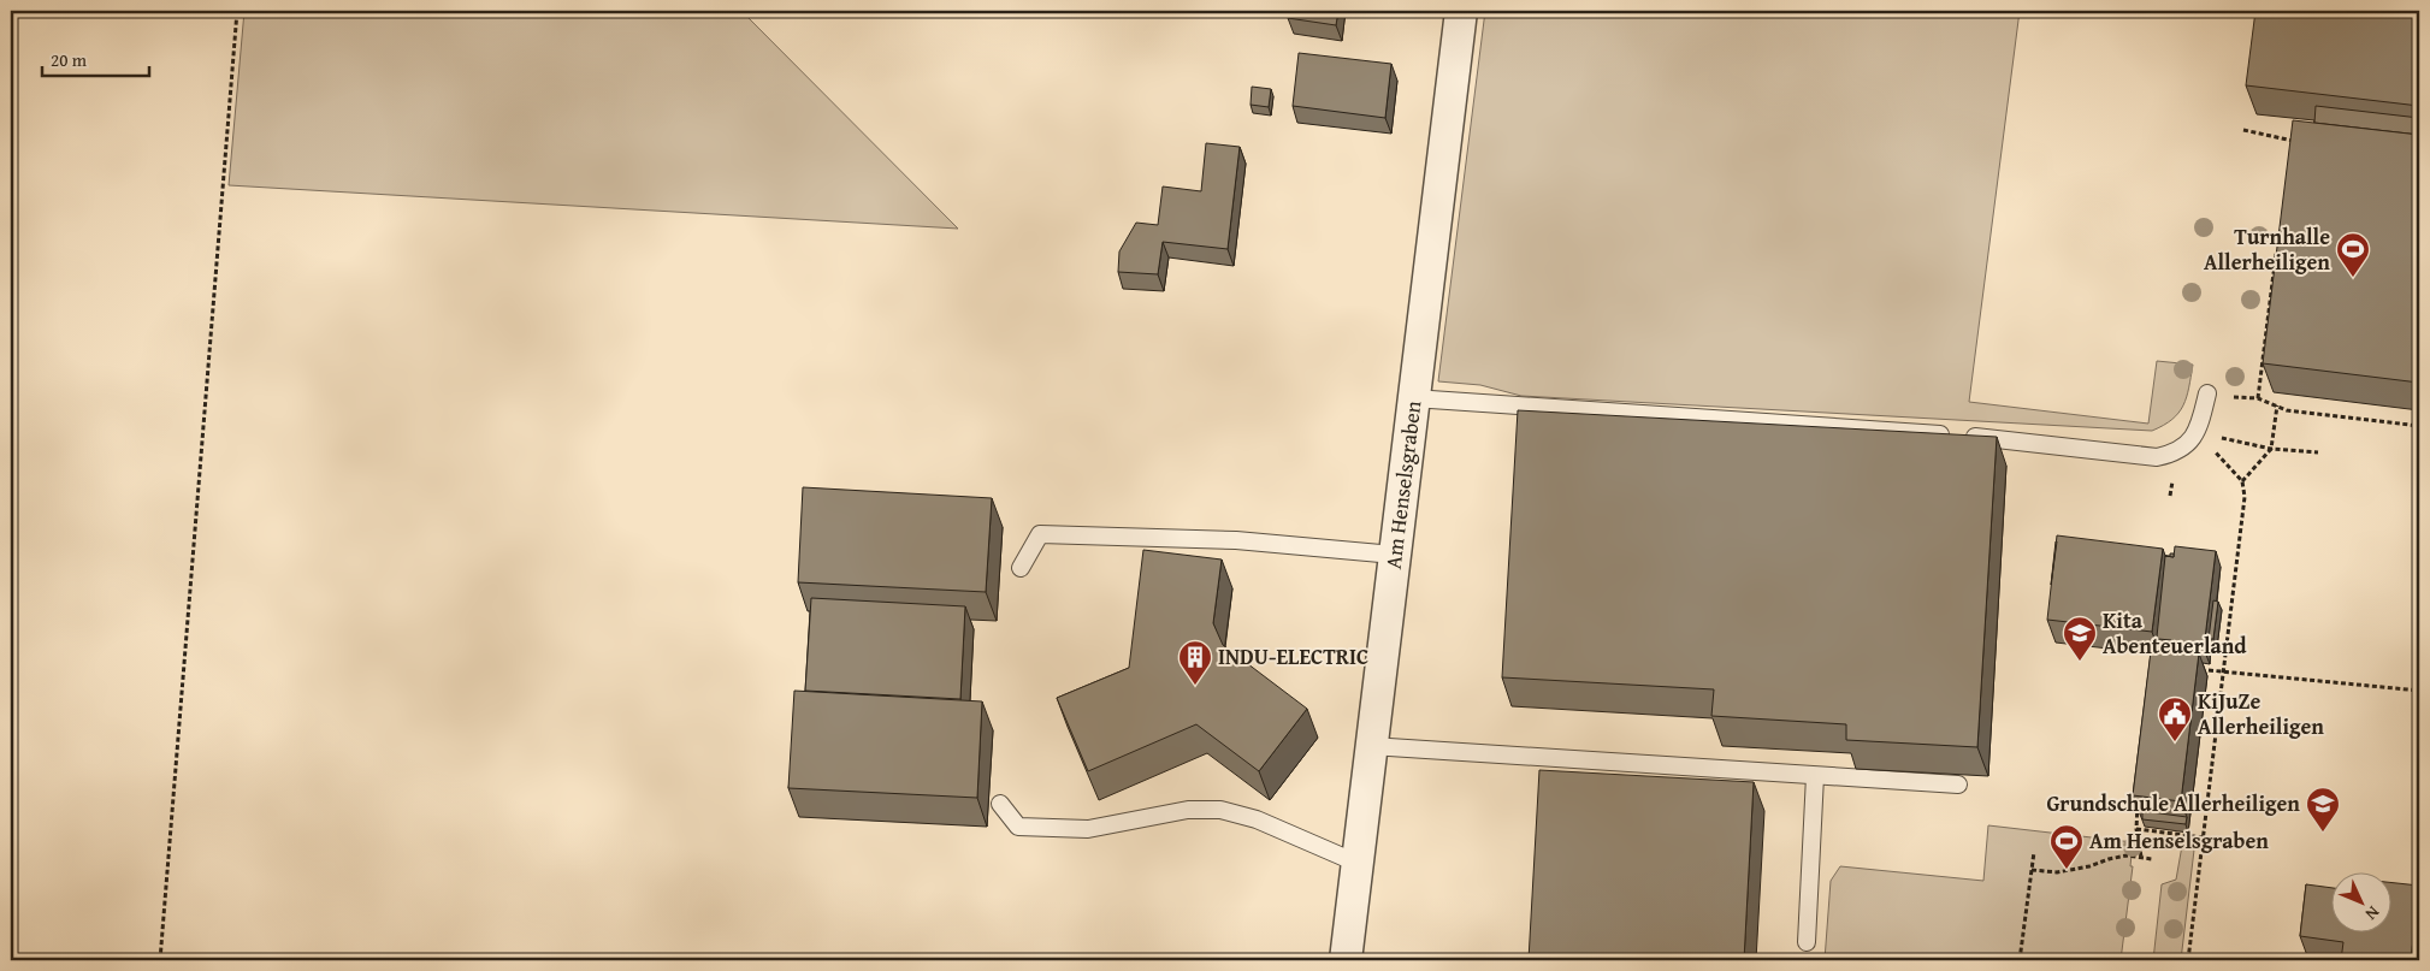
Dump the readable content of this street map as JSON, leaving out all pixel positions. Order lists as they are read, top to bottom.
{
  "streets": {
    "street": ["Am Henselsgraben"]
  },
  "places": {
    "sports": ["Turnhalle Allerheiligen", "Am Henselsgraben"],
    "school or university": ["Kita Abenteuerland", "Grundschule Allerheiligen"],
    "building": ["INDU-ELECTRIC"],
    "public building": ["KiJuZe Allerheiligen"]
  },
  "scale_bar": "20 m",
  "north": "bottom right"
}
